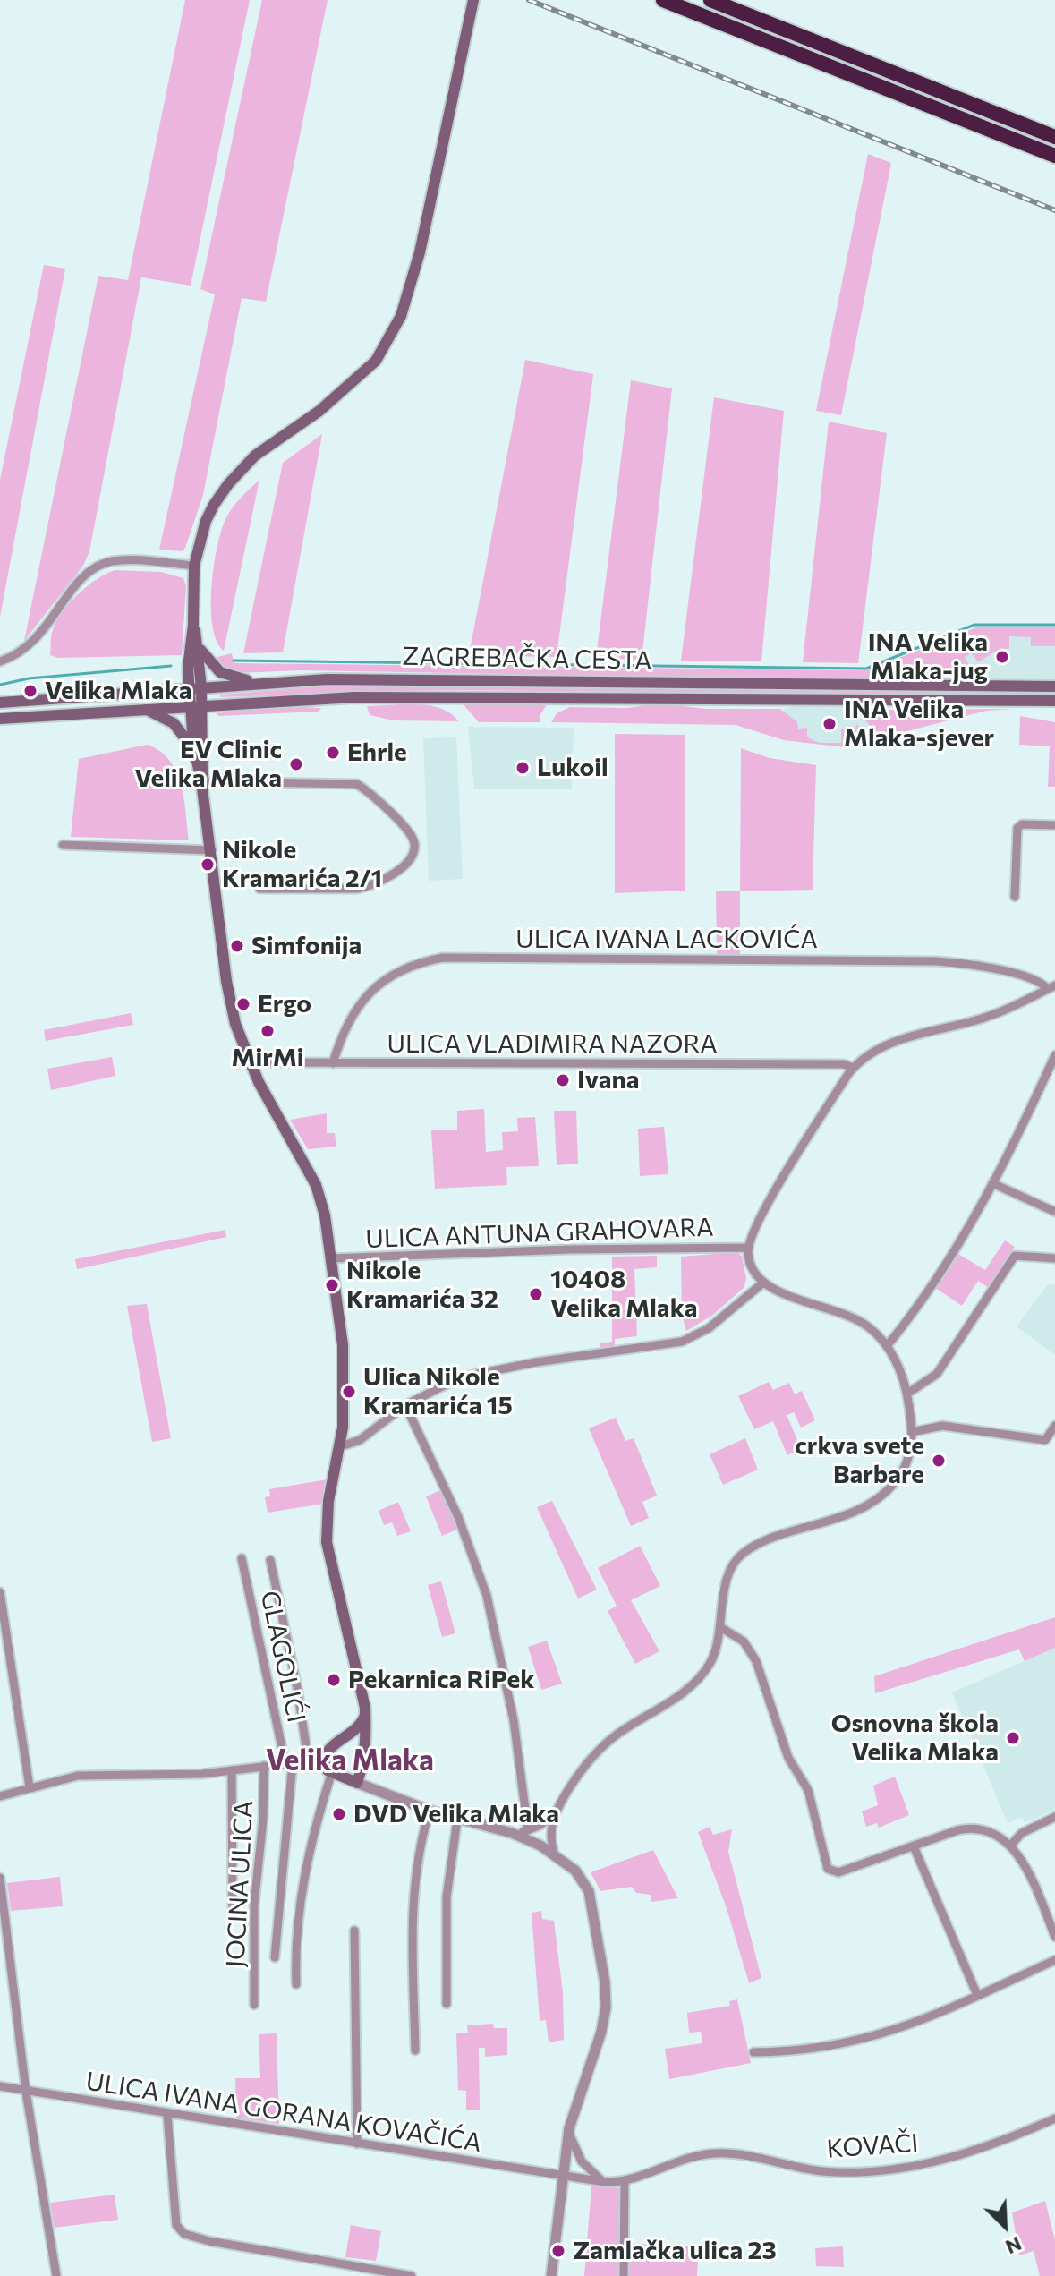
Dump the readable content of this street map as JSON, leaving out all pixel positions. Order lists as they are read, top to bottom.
{
  "streets": {
    "main road": ["ZAGREBAČKA CESTA"],
    "street": [
      "ULICA IVANA LACKOVIĆA",
      "ULICA VLADIMIRA NAZORA",
      "ULICA ANTUNA GRAHOVARA",
      "GLAGOLIĆI",
      "JOCINA ULICA",
      "ULICA IVANA GORANA KOVAČIĆA",
      "KOVAČI"
    ]
  },
  "crossings": [
    ["ULICA IVANA LACKOVIĆA", "ULICA VLADIMIRA NAZORA"],
    ["ULICA IVANA GORANA KOVAČIĆA", "KOVAČI"]
  ],
  "districts": ["Velika Mlaka"],
  "places": [
    "INA Velika Mlaka-jug",
    "Velika Mlaka",
    "INA Velika Mlaka-sjever",
    "Ehrle",
    "EV Clinic Velika Mlaka",
    "Lukoil",
    "Nikole Kramarića 2/1",
    "Simfonija",
    "Ergo",
    "MirMi",
    "Ivana",
    "Nikole Kramarića 32",
    "10408 Velika Mlaka",
    "Ulica Nikole Kramarića 15",
    "crkva svete Barbare",
    "Pekarnica RiPek",
    "Osnovna škola Velika Mlaka",
    "DVD Velika Mlaka",
    "Zamlačka ulica 23"
  ],
  "north": "bottom right"
}
